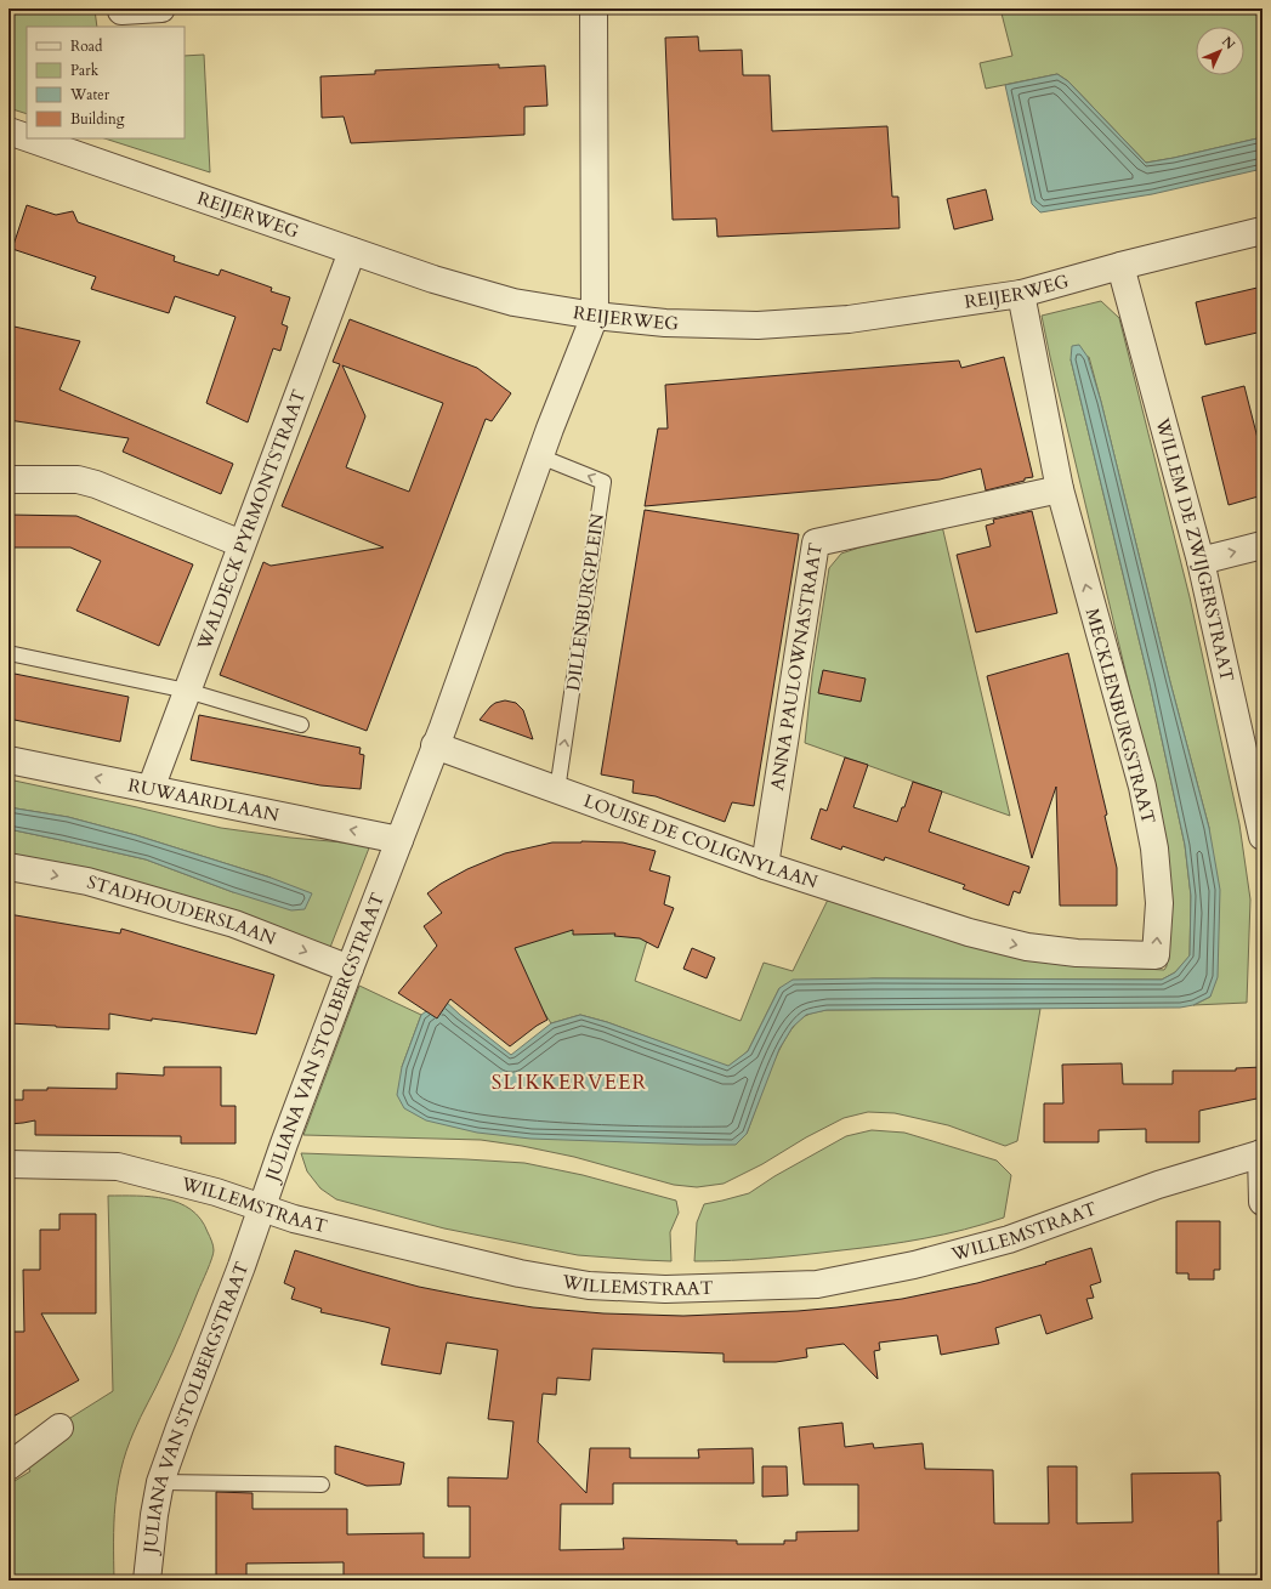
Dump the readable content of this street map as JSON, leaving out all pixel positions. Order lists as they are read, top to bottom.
{
  "streets": {
    "street": [
      "REIJERWEG",
      "WALDECK PYRMONTSTRAAT",
      "WILLEM DE ZWIJGERSTRAAT",
      "ANNA PAULOWNASTRAAT",
      "MECKLENBURGSTRAAT",
      "RUWAARDLAAN",
      "LOUISE DE COLIGNYLAAN",
      "STADHOUDERSLAAN",
      "JULIANA VAN STOLBERGSTRAAT",
      "WILLEMSTRAAT"
    ],
    "lane": ["DILLENBURGPLEIN"]
  },
  "crossings": [
    ["REIJERWEG", "WALDECK PYRMONTSTRAAT"],
    ["REIJERWEG", "WILLEM DE ZWIJGERSTRAAT"],
    ["REIJERWEG", "MECKLENBURGSTRAAT"],
    ["WALDECK PYRMONTSTRAAT", "RUWAARDLAAN"],
    ["DILLENBURGPLEIN", "LOUISE DE COLIGNYLAAN"],
    ["ANNA PAULOWNASTRAAT", "MECKLENBURGSTRAAT"],
    ["ANNA PAULOWNASTRAAT", "LOUISE DE COLIGNYLAAN"],
    ["MECKLENBURGSTRAAT", "LOUISE DE COLIGNYLAAN"],
    ["RUWAARDLAAN", "JULIANA VAN STOLBERGSTRAAT"],
    ["LOUISE DE COLIGNYLAAN", "JULIANA VAN STOLBERGSTRAAT"],
    ["STADHOUDERSLAAN", "JULIANA VAN STOLBERGSTRAAT"],
    ["JULIANA VAN STOLBERGSTRAAT", "WILLEMSTRAAT"]
  ],
  "one_way": ["DILLENBURGPLEIN", "RUWAARDLAAN", "STADHOUDERSLAAN"],
  "districts": ["SLIKKERVEER"],
  "legend": [
    "Road",
    "Park",
    "Water",
    "Building"
  ],
  "north": "top right"
}
